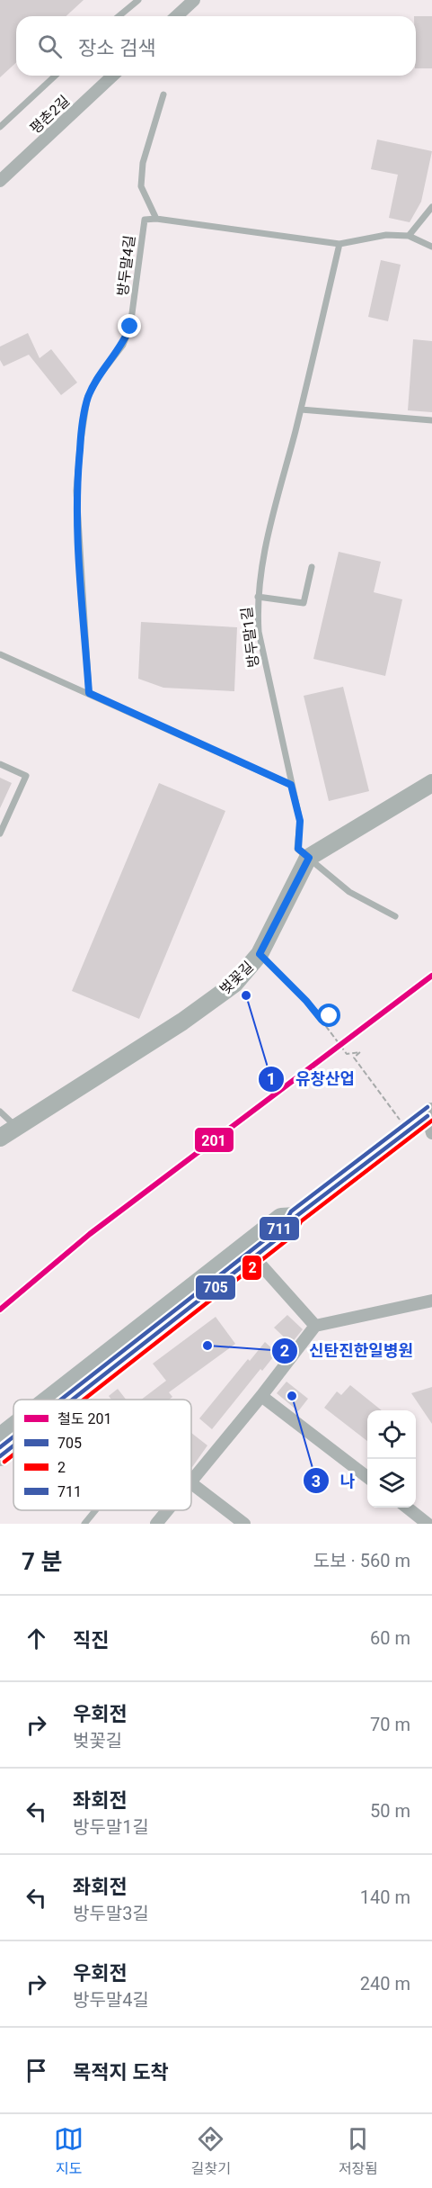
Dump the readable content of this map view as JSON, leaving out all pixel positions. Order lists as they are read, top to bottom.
{
  "streets": {
    "street": ["평촌2길", "벚꽃길"],
    "lane": ["방두말4길", "방두말1길"]
  },
  "crossings": [
    ["방두말1길", "벚꽃길"]
  ],
  "places": ["유창산업", "신탄진한일병원", "나"],
  "lines": [
    "rail line 201",
    "transit line 711",
    "transit line 705",
    "transit line 2"
  ],
  "legend": [
    "철도 201",
    "705",
    "2",
    "711"
  ],
  "page": {
    "search": "장소 검색",
    "heading": ["7 분", "도보 · 560 m"],
    "list": [
      ["직진", "60 m"],
      ["우회전", "벚꽃길", "70 m"],
      ["좌회전", "방두말1길", "50 m"],
      ["좌회전", "방두말3길", "140 m"],
      ["우회전", "방두말4길", "240 m"],
      "목적지 도착"
    ],
    "nav": ["지도", "길찾기", "저장됨"]
  }
}
